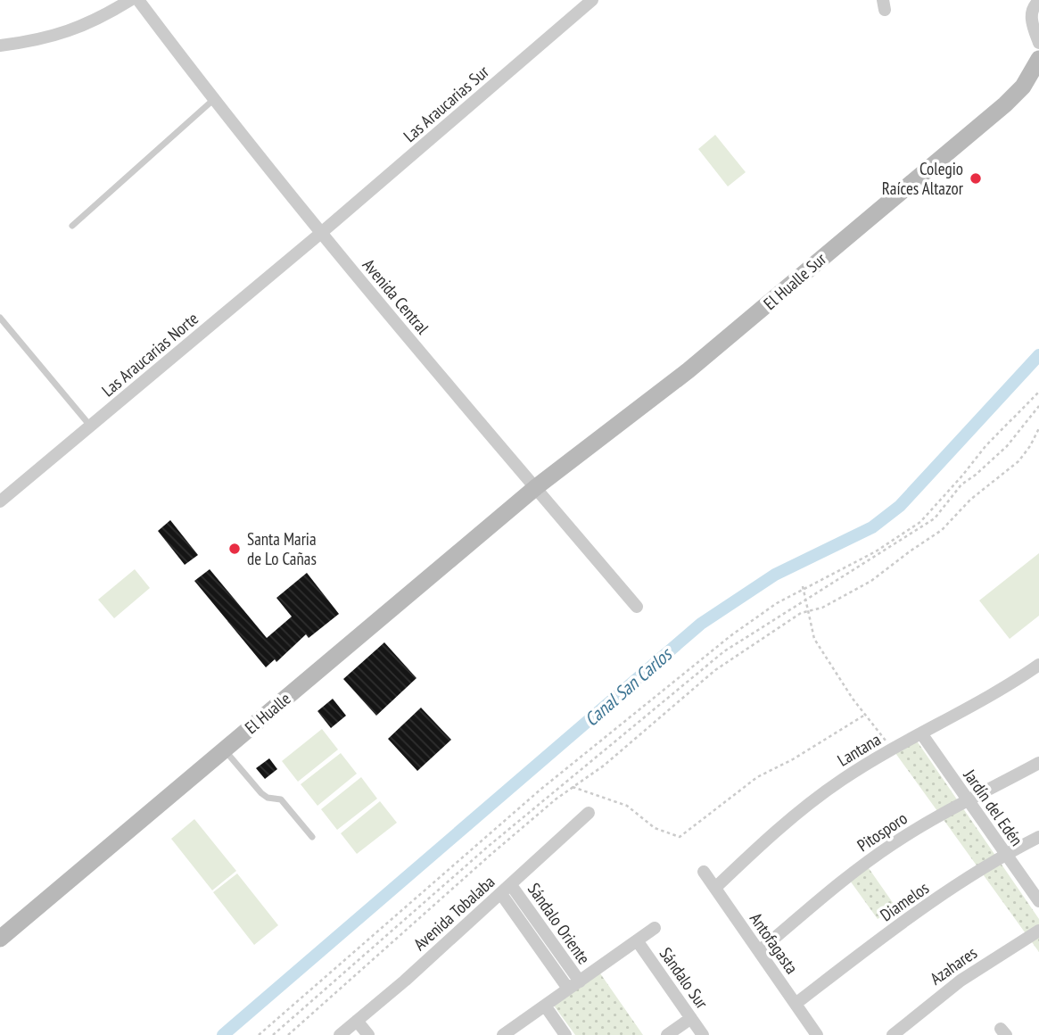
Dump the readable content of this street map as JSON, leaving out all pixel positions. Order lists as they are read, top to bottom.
{
  "streets": {
    "street": [
      "Las Araucarias Sur",
      "El Hualle Sur",
      "Avenida Central",
      "Las Araucarias Norte",
      "El Hualle",
      "Lantana",
      "Jardín del Edén",
      "Pitosporo",
      "Diamelos",
      "Avenida Tobalaba",
      "Sándalo Oriente",
      "Antofagasta",
      "Azahares",
      "Sándalo Sur"
    ]
  },
  "crossings": [
    ["Las Araucarias Sur", "Avenida Central"],
    ["Las Araucarias Sur", "Las Araucarias Norte"],
    ["El Hualle Sur", "Avenida Central"],
    ["El Hualle Sur", "El Hualle"],
    ["Avenida Central", "Las Araucarias Norte"],
    ["Avenida Central", "El Hualle"],
    ["Lantana", "Jardín del Edén"],
    ["Lantana", "Antofagasta"],
    ["Jardín del Edén", "Pitosporo"],
    ["Jardín del Edén", "Diamelos"],
    ["Pitosporo", "Antofagasta"],
    ["Diamelos", "Antofagasta"],
    ["Avenida Tobalaba", "Sándalo Oriente"],
    ["Sándalo Oriente", "Sándalo Sur"]
  ],
  "water": ["Canal San Carlos"],
  "places": ["Colegio Raíces Altazor", "Santa Maria de Lo Cañas"]
}
